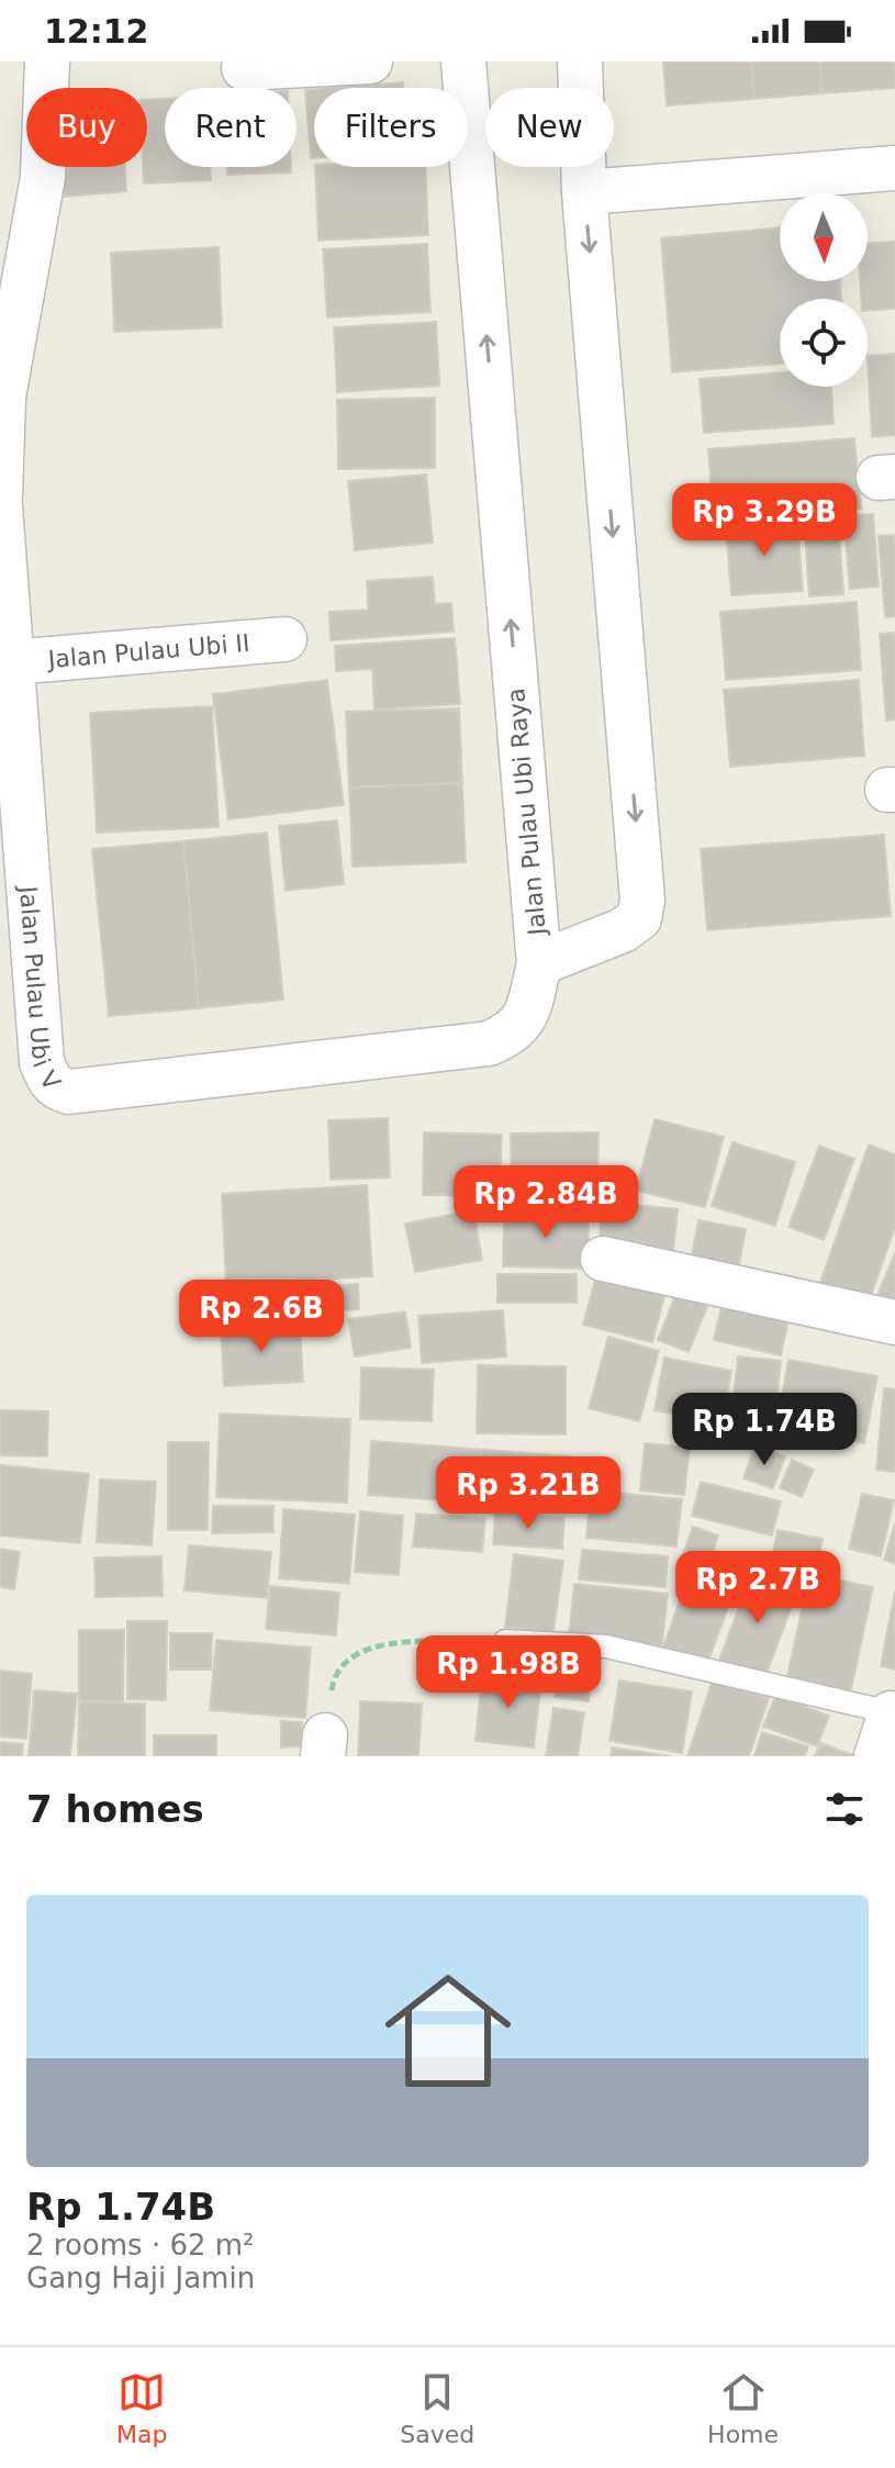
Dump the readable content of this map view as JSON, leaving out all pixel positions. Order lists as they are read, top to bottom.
{
  "streets": {
    "street": ["Jalan Pulau Ubi II", "Jalan Pulau Ubi Raya", "Jalan Pulau Ubi V"]
  },
  "crossings": [
    ["Jalan Pulau Ubi II", "Jalan Pulau Ubi V"],
    ["Jalan Pulau Ubi Raya", "Jalan Pulau Ubi V"]
  ],
  "north": "bottom",
  "page": {
    "status": "12:12",
    "chip": [
      "Buy",
      "Rent",
      "Filters",
      "New"
    ],
    "price": [
      "Rp 3.29B",
      "Rp 2.84B",
      "Rp 2.6B",
      "Rp 1.74B",
      "Rp 3.21B",
      "Rp 2.7B",
      "Rp 1.98B"
    ],
    "heading": "7 homes",
    "list": [
      {
        "name": "Rp 1.74B",
        "note": "2 rooms · 62 m² · Gang Haji Jamin"
      }
    ],
    "tabs": ["Map", "Saved", "Home"]
  }
}
